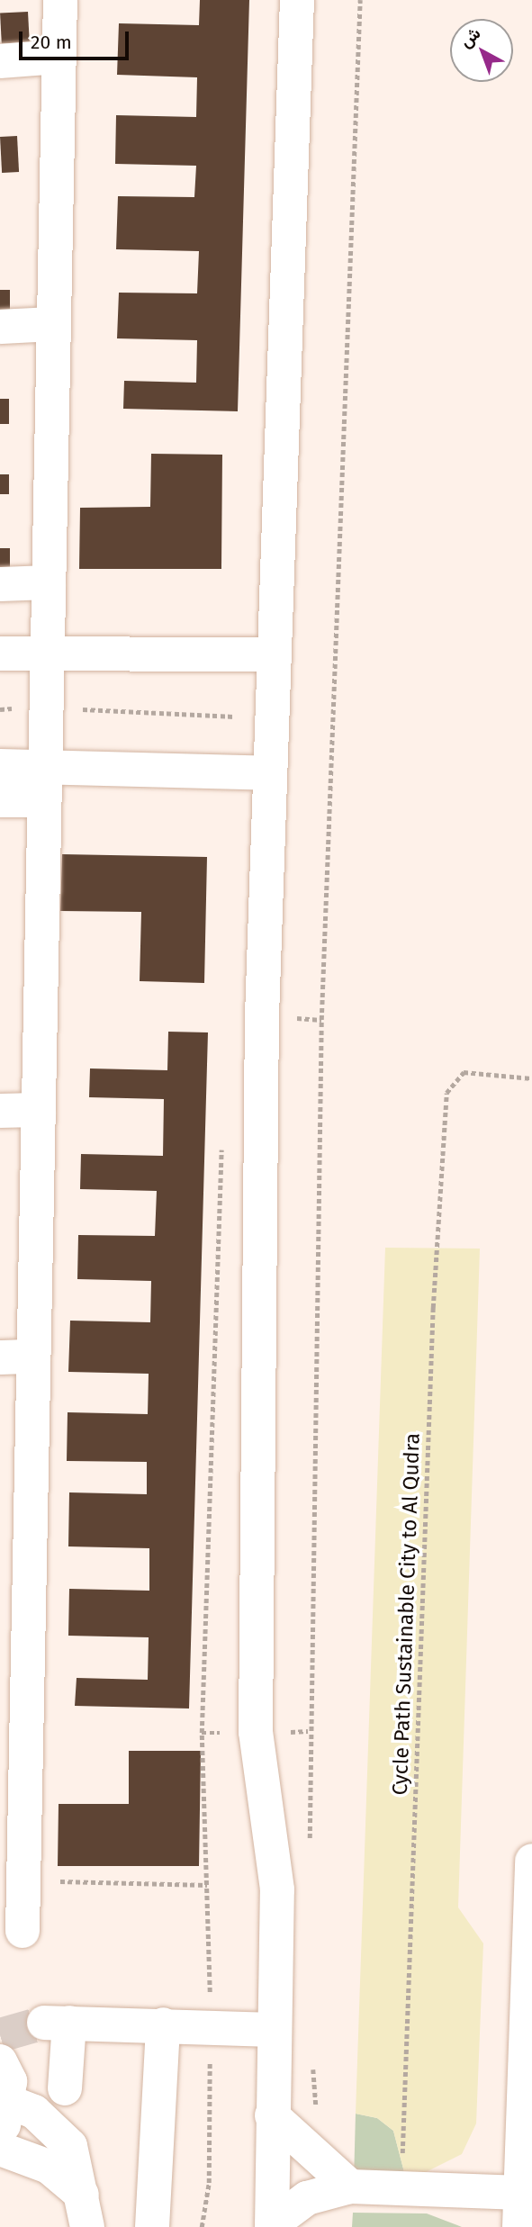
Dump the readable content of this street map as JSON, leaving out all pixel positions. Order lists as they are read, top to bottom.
{
  "streets": {
    "path": ["Cycle Path Sustainable City to Al Qudra"]
  },
  "scale_bar": "20 m",
  "north": "top left"
}
